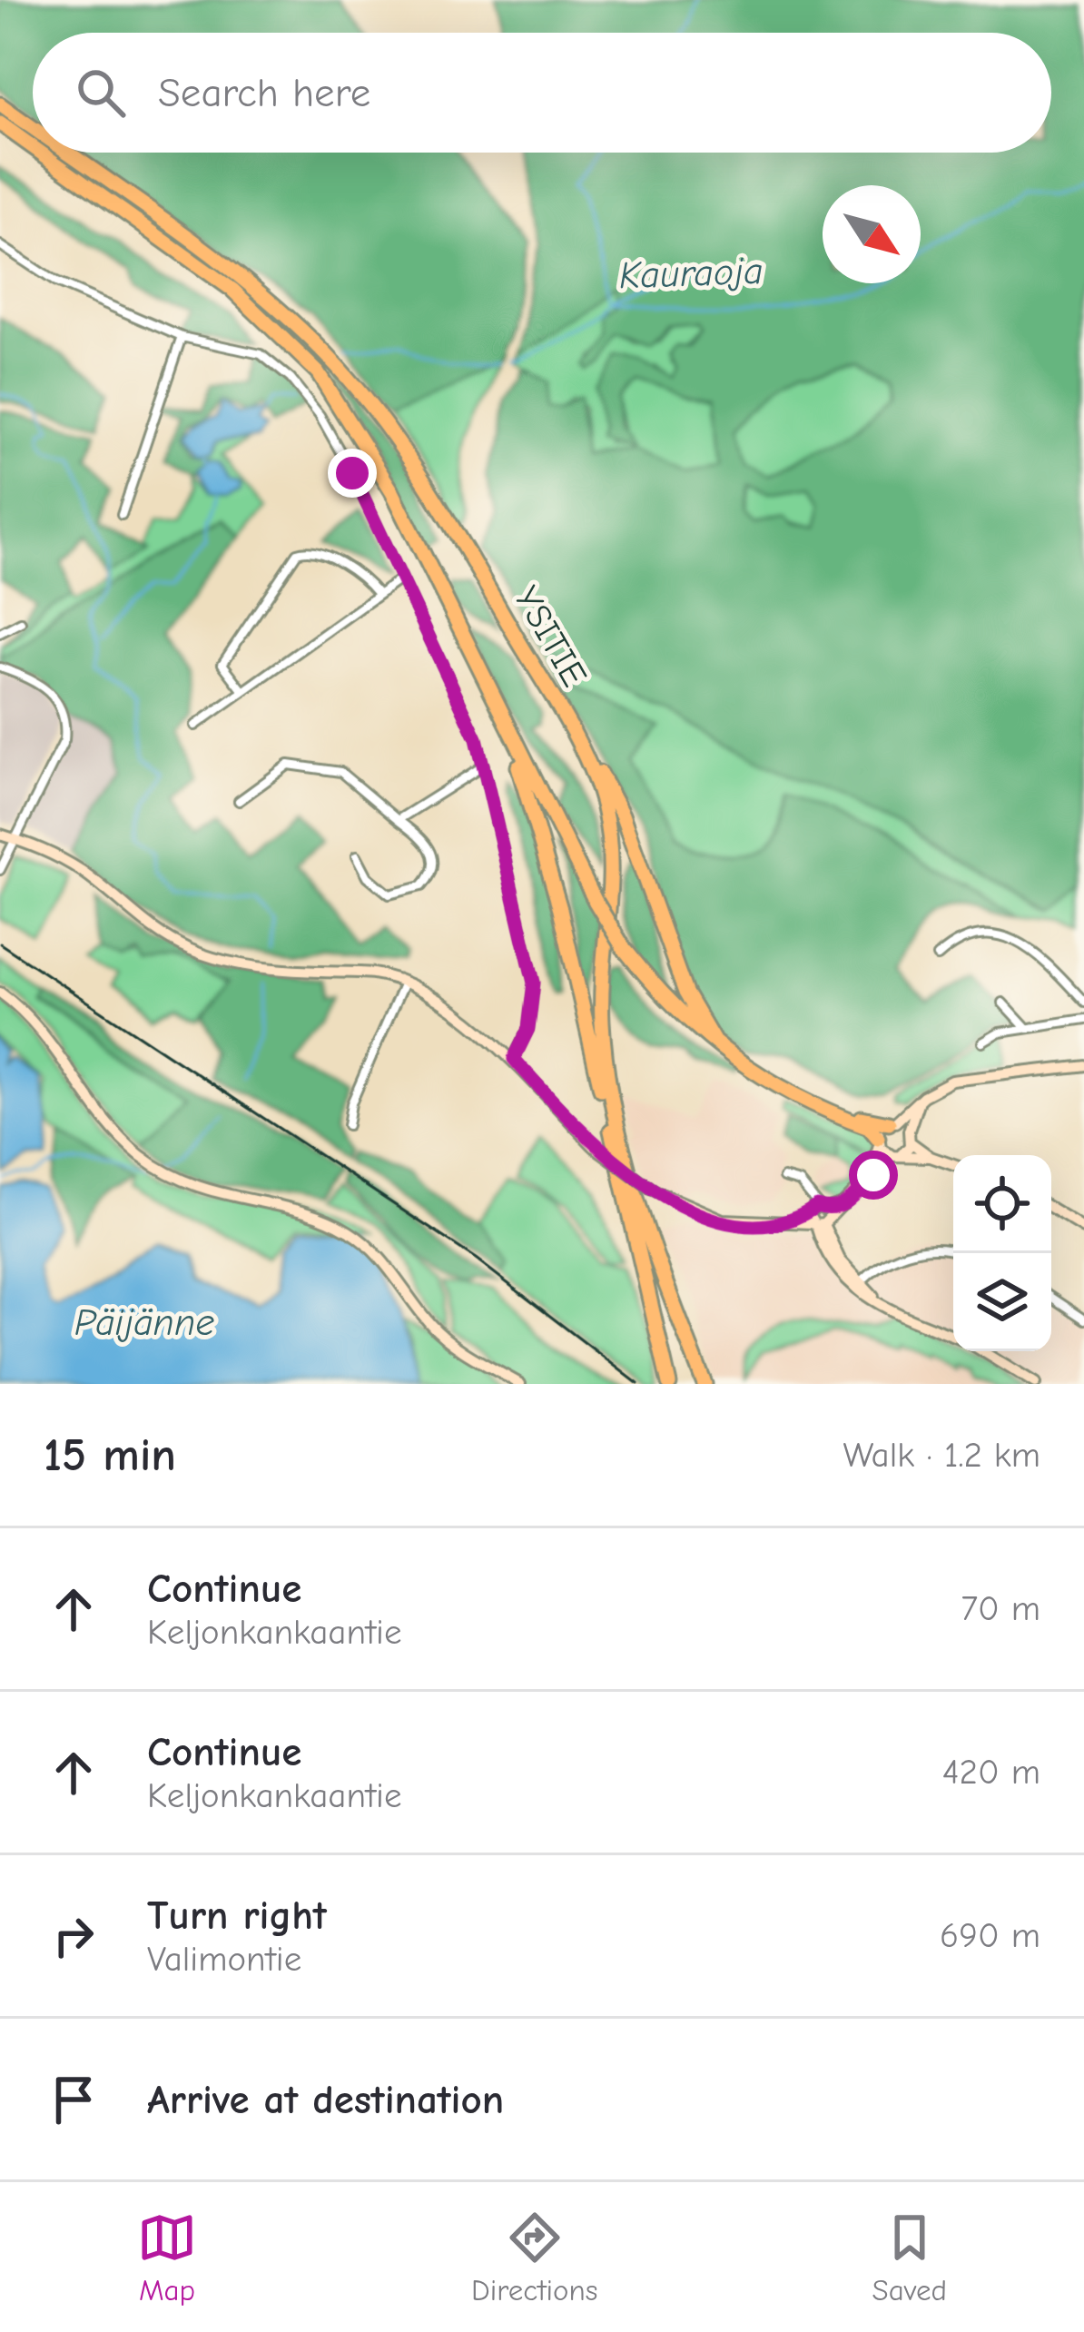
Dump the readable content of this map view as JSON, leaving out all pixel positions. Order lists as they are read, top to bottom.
{
  "streets": {
    "highway": ["YSITIE"]
  },
  "water": ["Kauraoja", "Päijänne"],
  "north": "bottom right",
  "page": {
    "search": "Search here",
    "heading": ["15 min", "Walk · 1.2 km"],
    "list": [
      ["Continue", "Keljonkankaantie", "70 m"],
      ["Continue", "Keljonkankaantie", "420 m"],
      ["Turn right", "Valimontie", "690 m"],
      "Arrive at destination"
    ],
    "nav": ["Map", "Directions", "Saved"]
  }
}
